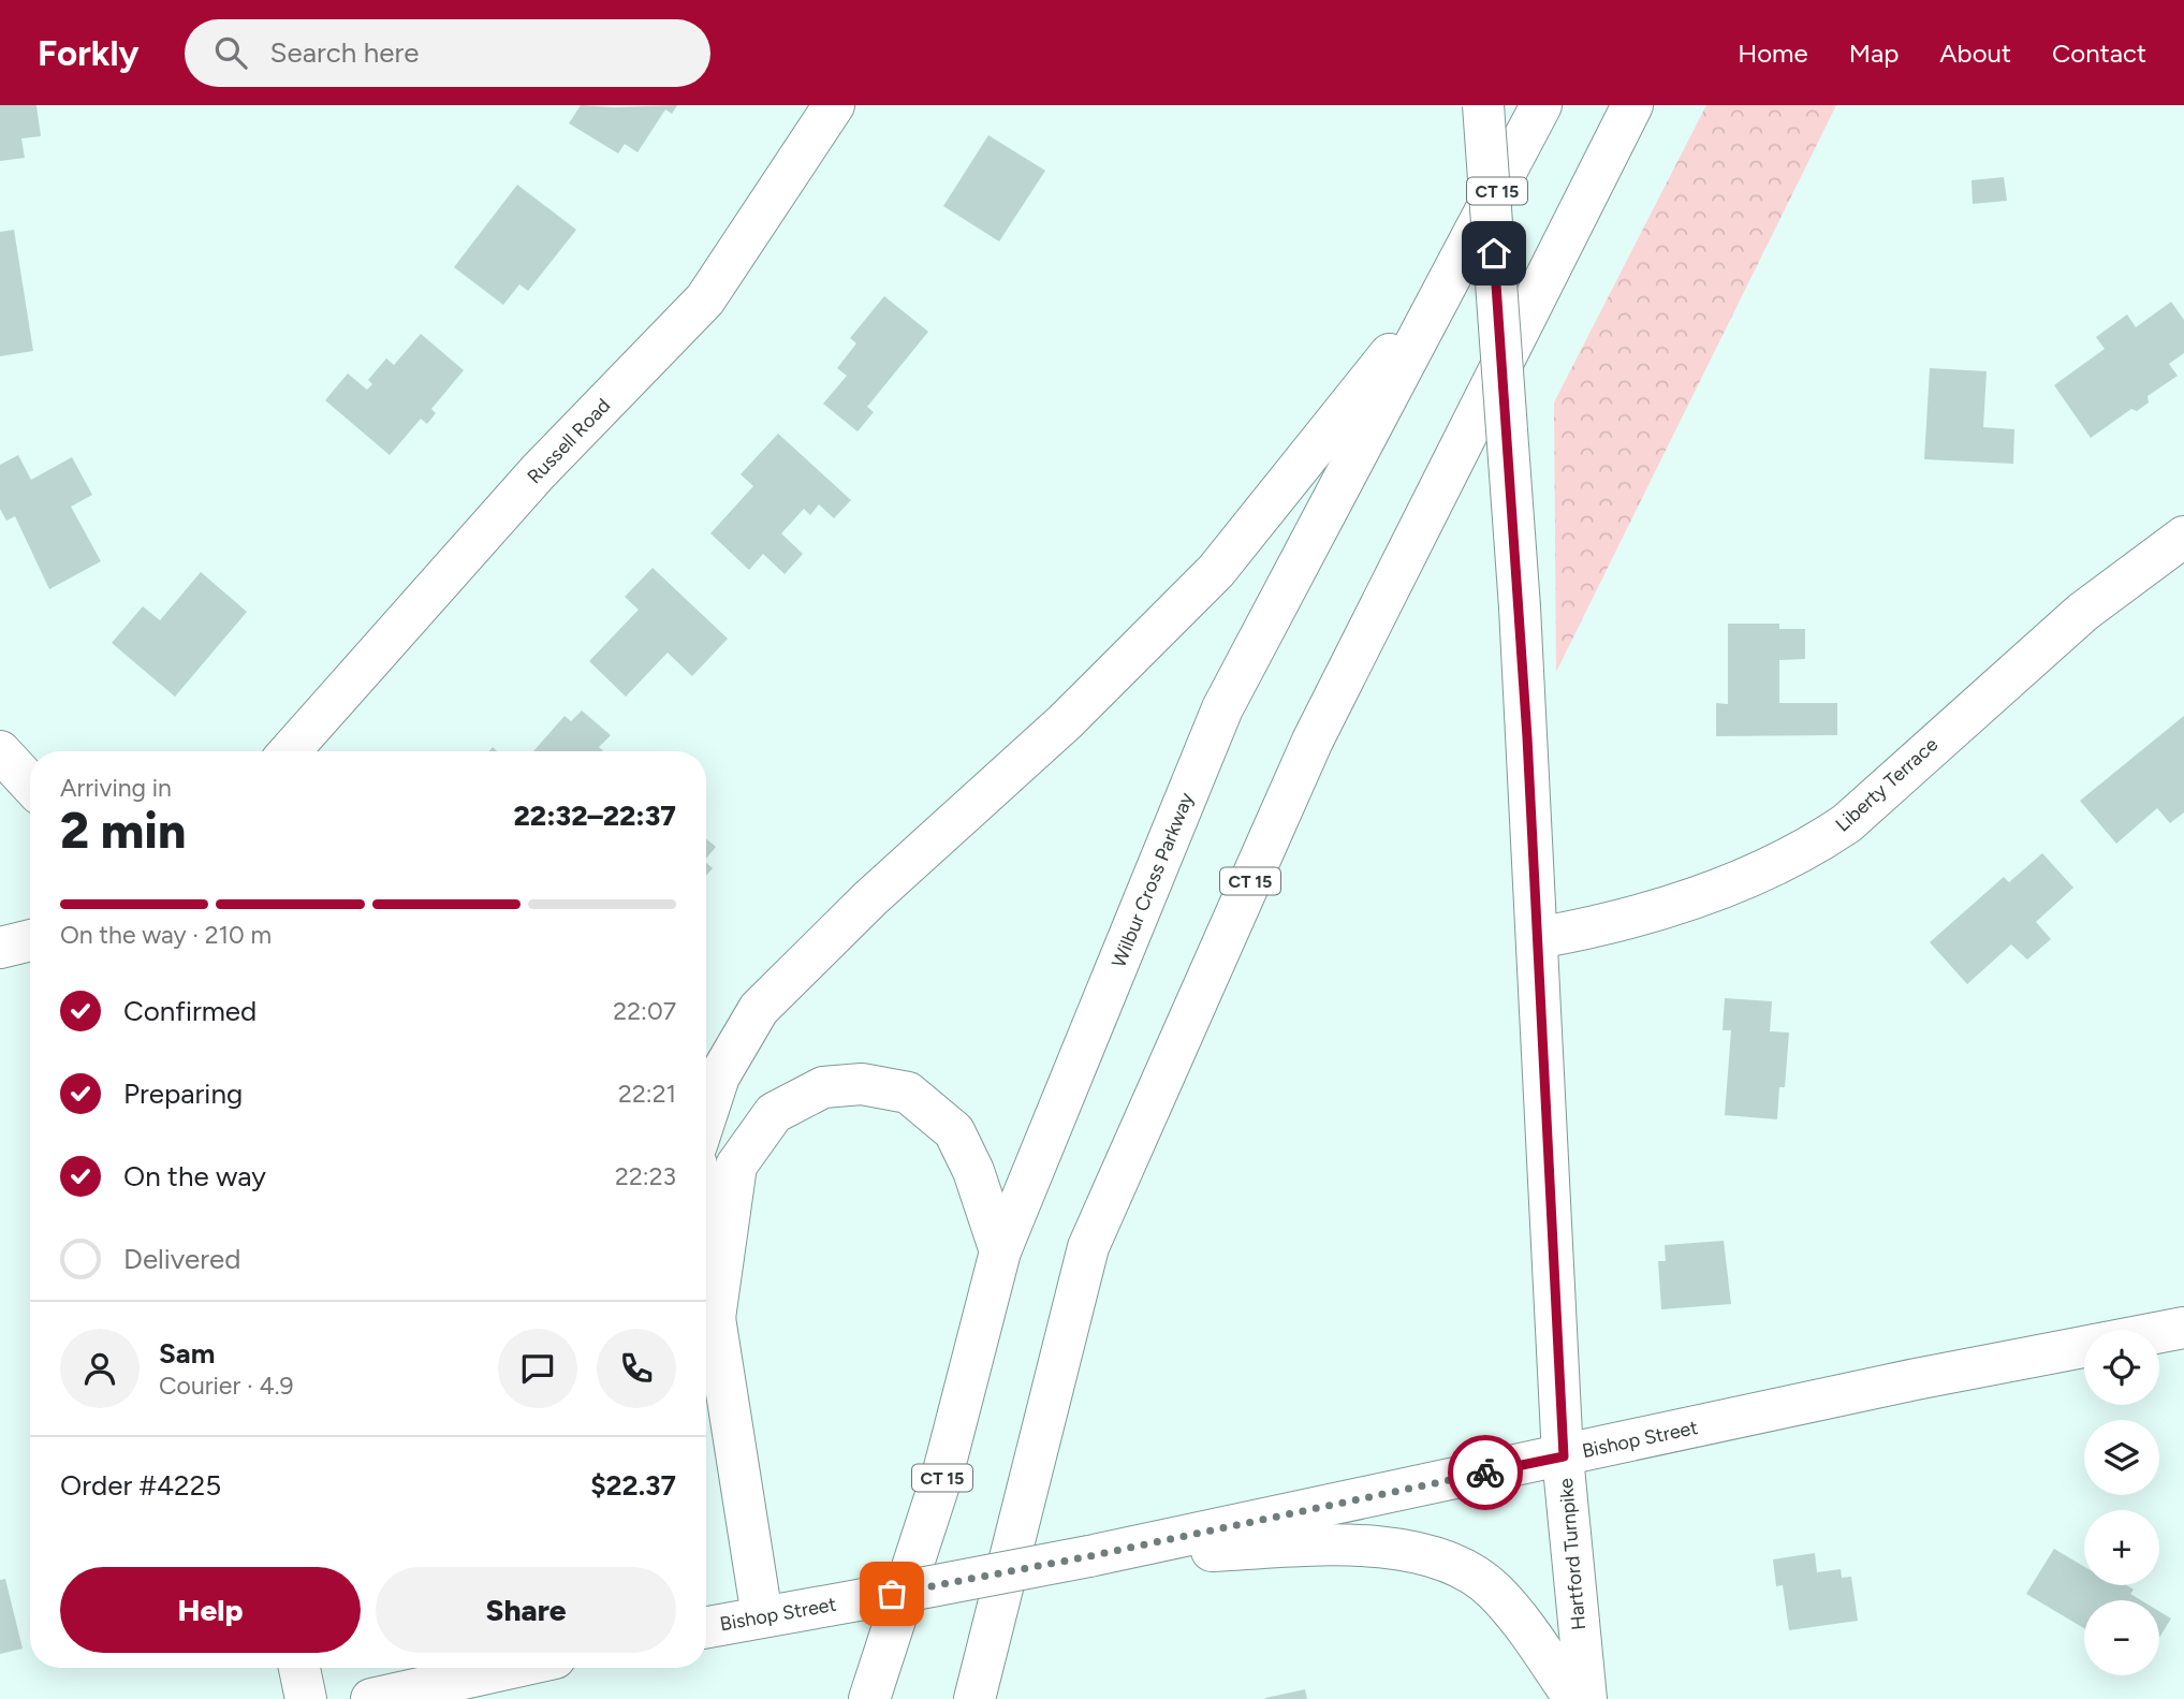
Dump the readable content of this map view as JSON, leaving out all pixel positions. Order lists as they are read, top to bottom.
{
  "streets": {
    "main road": [
      "CT 15",
      "Russell Road",
      "Liberty Terrace",
      "Wilbur Cross Parkway",
      "Bishop Street",
      "Hartford Turnpike"
    ]
  },
  "crossings": [
    ["Liberty Terrace", "Hartford Turnpike"],
    ["Bishop Street", "Hartford Turnpike"]
  ],
  "page": {
    "header": "Forkly",
    "search": "Search here",
    "nav": [
      "Home",
      "Map",
      "About",
      "Contact"
    ],
    "heading": ["2 min", "Arriving in", "22:32–22:37"],
    "panel": [
      "Sam",
      "Courier · 4.9",
      "Order #4225",
      "$22.37"
    ],
    "bar": "On the way · 210 m",
    "list": [
      ["Confirmed", "22:07"],
      ["Preparing", "22:21"],
      ["On the way", "22:23"],
      "Delivered"
    ],
    "map_buttons": ["+", "−"],
    "buttons": ["Help", "Share"]
  }
}
